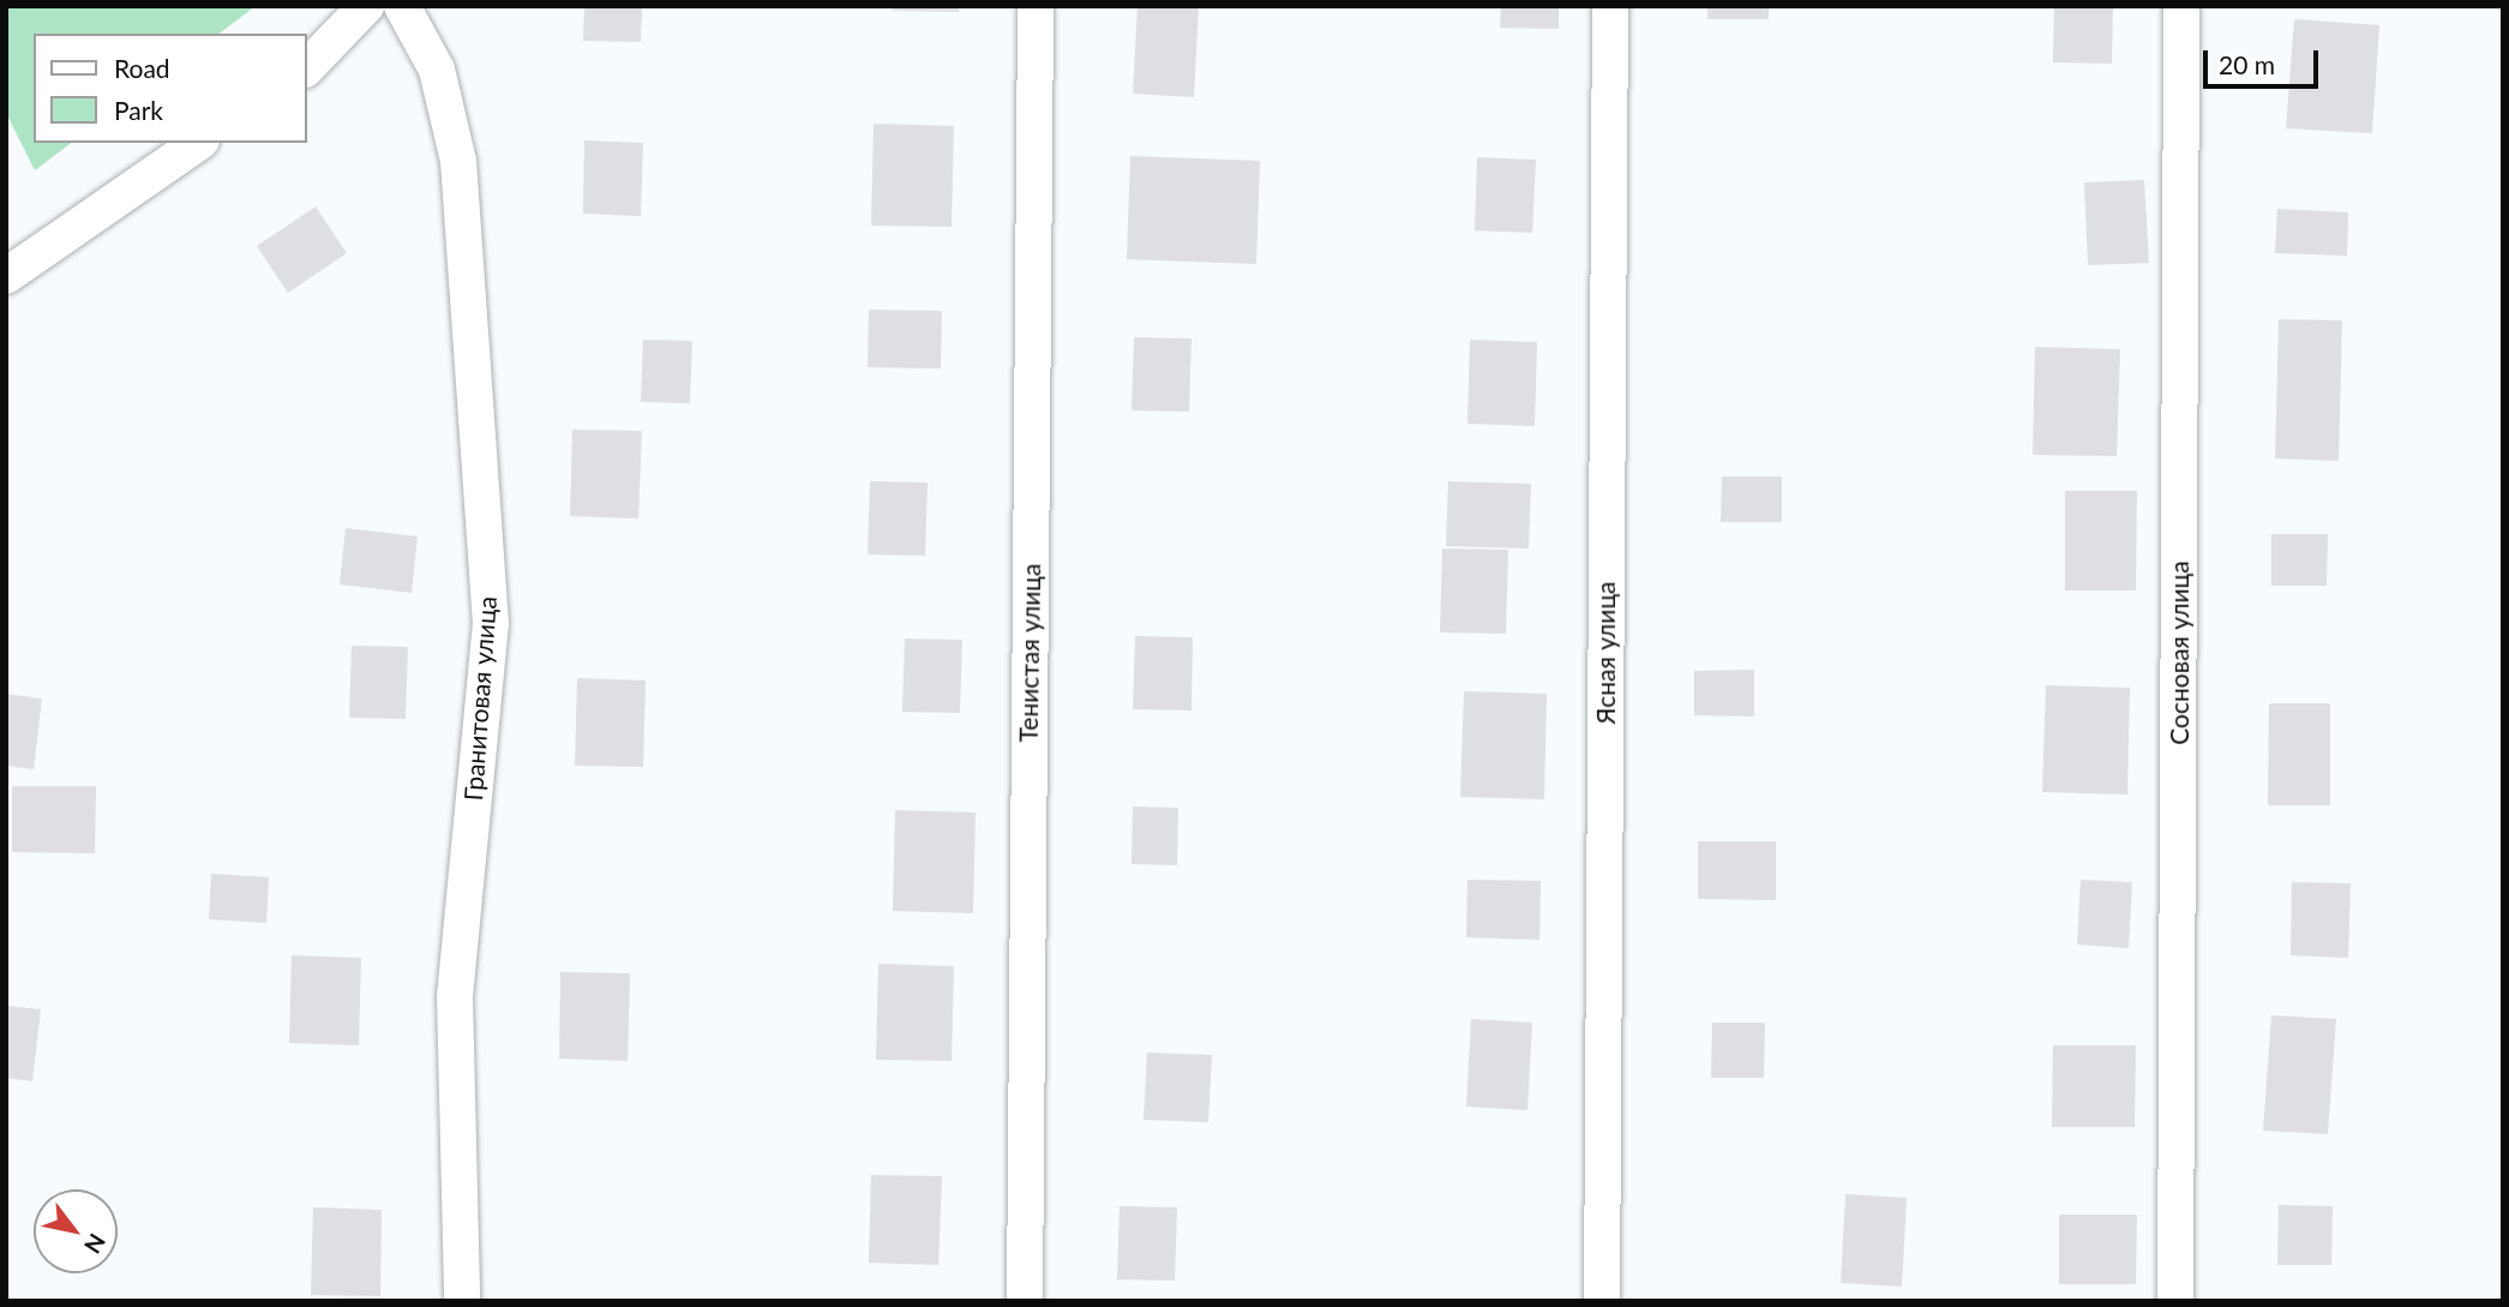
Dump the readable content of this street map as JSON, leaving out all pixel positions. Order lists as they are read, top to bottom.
{
  "streets": {
    "street": [
      "Тенистая улица",
      "Ясная улица",
      "Сосновая улица",
      "Гранитовая улица"
    ]
  },
  "legend": ["Road", "Park"],
  "scale_bar": "20 m",
  "north": "bottom right"
}
